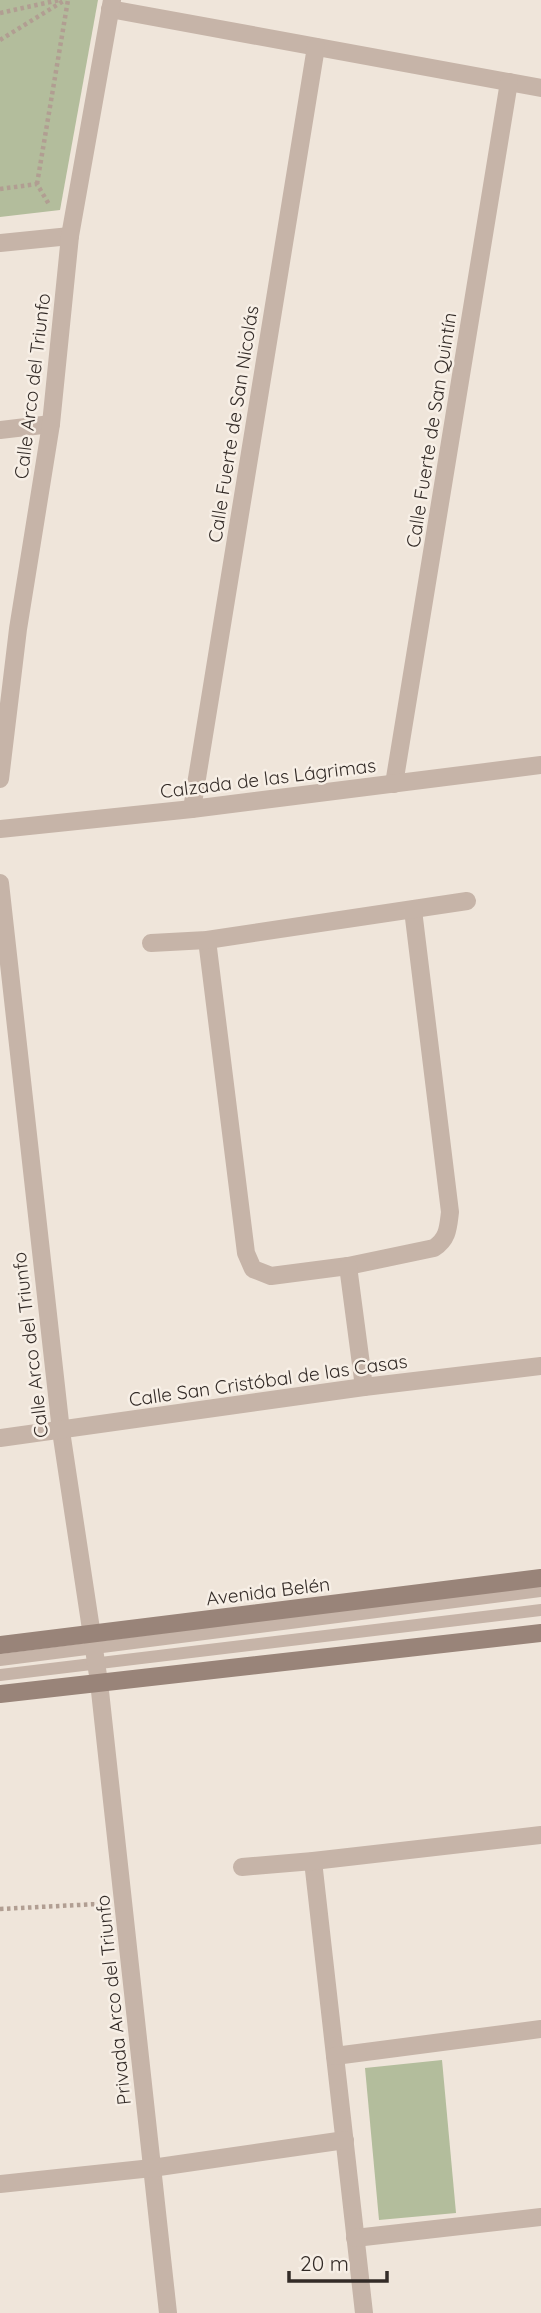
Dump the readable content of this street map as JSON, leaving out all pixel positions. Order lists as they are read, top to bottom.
{
  "streets": {
    "main road": ["Avenida Belén"],
    "street": [
      "Calle Arco del Triunfo",
      "Calle Fuerte de San Nicolás",
      "Calle Fuerte de San Quintín",
      "Calzada de las Lágrimas",
      "Calle San Cristóbal de las Casas",
      "Privada Arco del Triunfo"
    ]
  },
  "crossings": [
    ["Calle Arco del Triunfo", "Calle San Cristóbal de las Casas"],
    ["Calle Arco del Triunfo", "Avenida Belén"],
    ["Calle Arco del Triunfo", "Privada Arco del Triunfo"],
    ["Calle Fuerte de San Nicolás", "Calzada de las Lágrimas"],
    ["Calle Fuerte de San Quintín", "Calzada de las Lágrimas"],
    ["Avenida Belén", "Privada Arco del Triunfo"]
  ],
  "scale_bar": "20 m"
}
